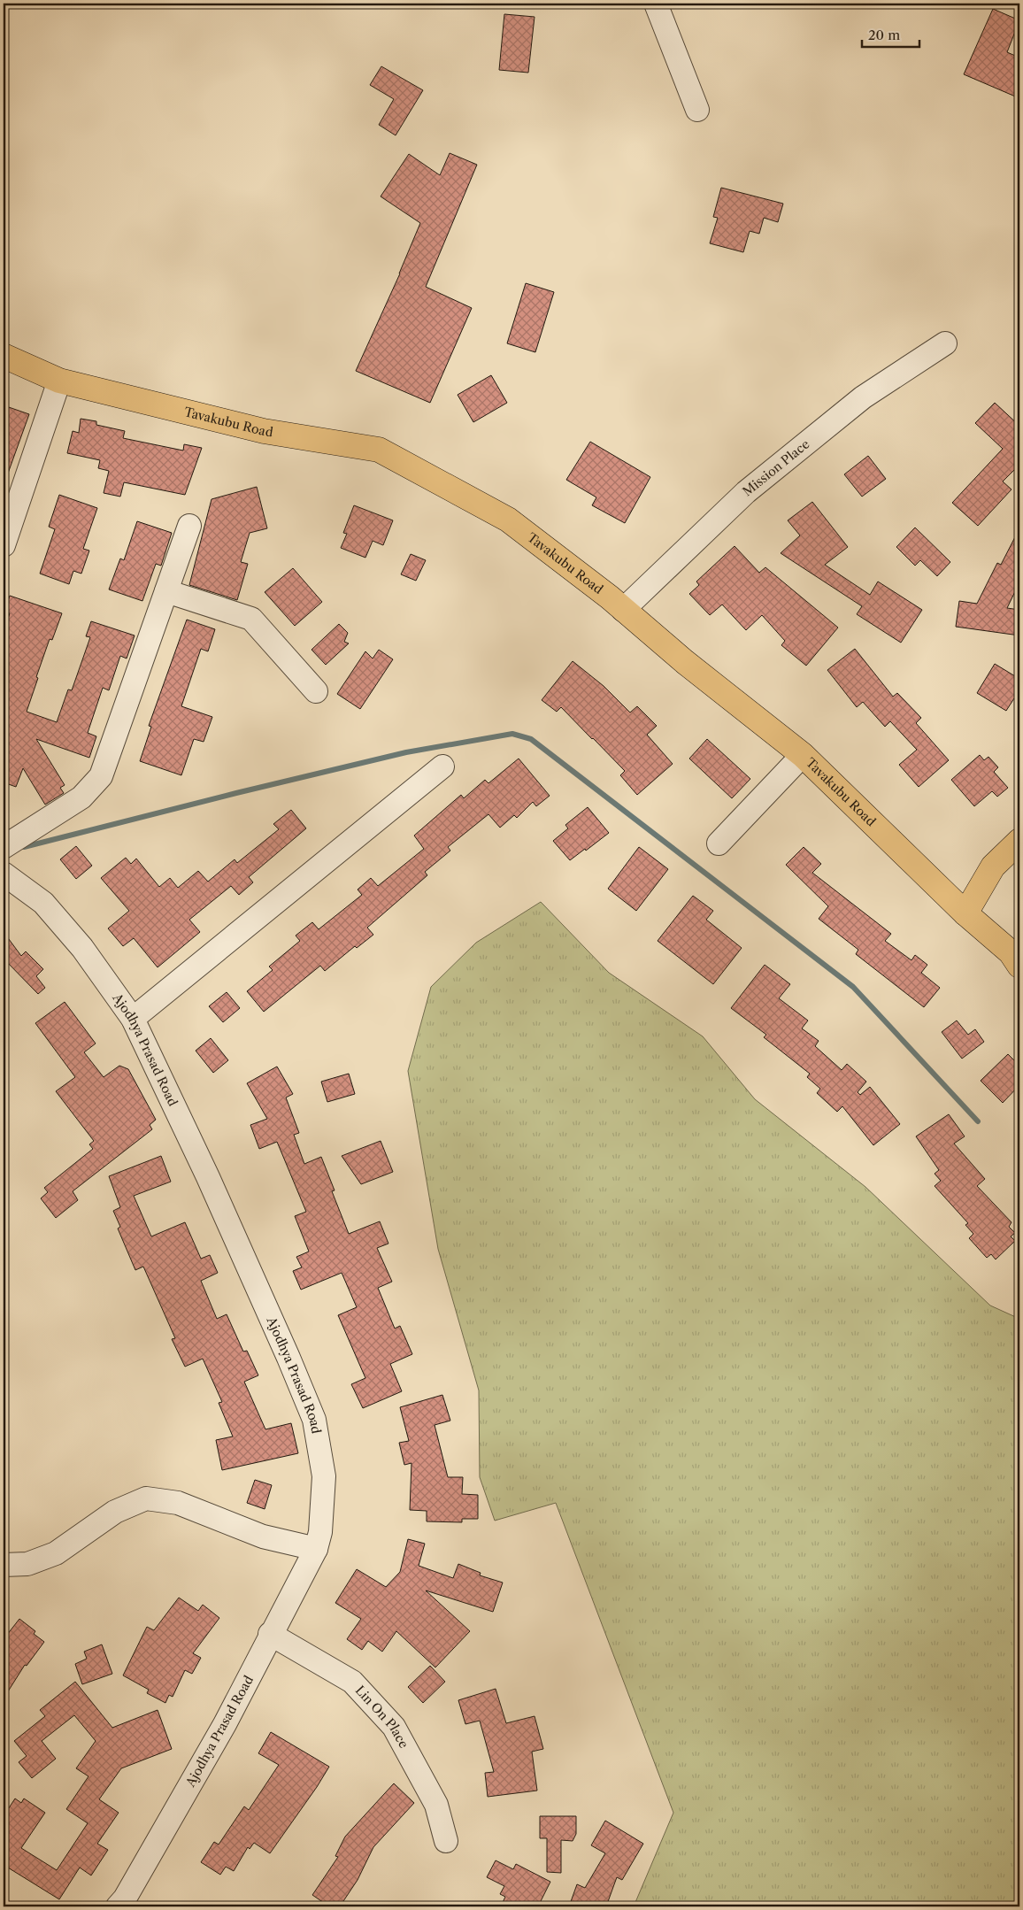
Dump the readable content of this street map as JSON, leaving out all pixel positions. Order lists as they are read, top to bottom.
{
  "streets": {
    "main road": ["Tavakubu Road"],
    "street": ["Mission Place", "Ajodhya Prasad Road", "Lin On Place"]
  },
  "crossings": [
    ["Tavakubu Road", "Mission Place"],
    ["Ajodhya Prasad Road", "Lin On Place"]
  ],
  "scale_bar": "20 m"
}
